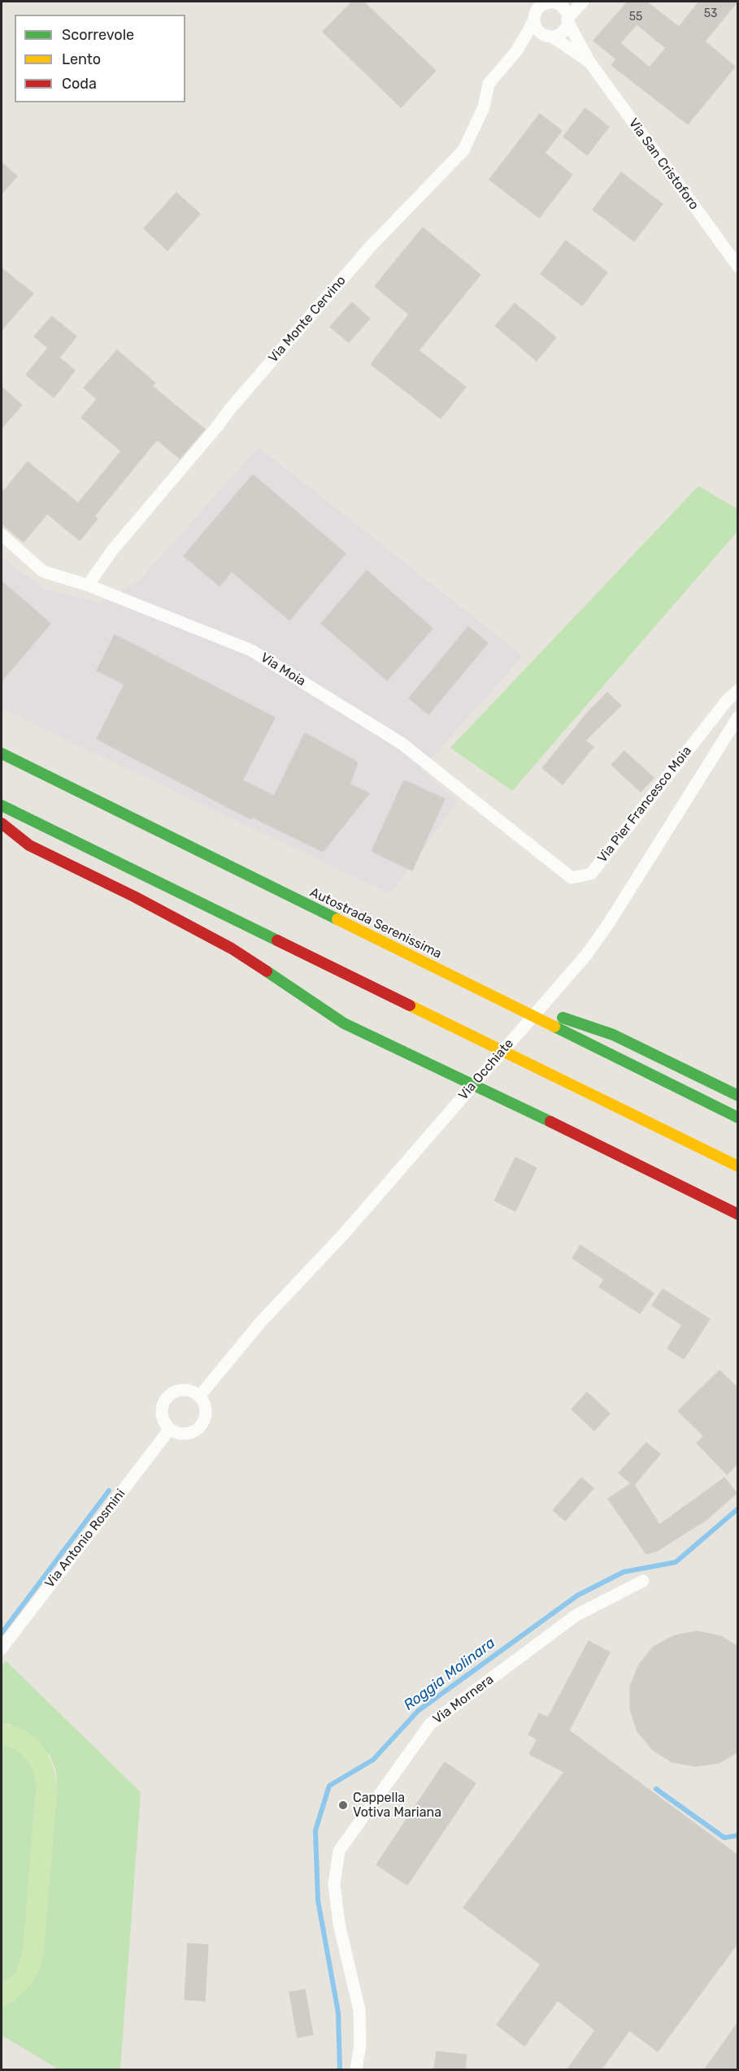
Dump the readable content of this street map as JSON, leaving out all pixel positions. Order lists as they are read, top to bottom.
{
  "streets": {
    "highway": ["Autostrada Serenissima"],
    "street": [
      "Via San Cristoforo",
      "Via Monte Cervino",
      "Via Moia",
      "Via Pier Francesco Moia",
      "Via Occhiate",
      "Via Antonio Rosmini",
      "Via Mornera"
    ]
  },
  "crossings": [
    ["Via San Cristoforo", "Via Monte Cervino"],
    ["Via Monte Cervino", "Via Moia"],
    ["Via Moia", "Via Pier Francesco Moia"],
    ["Via Occhiate", "Via Antonio Rosmini"]
  ],
  "water": ["Roggia Molinara"],
  "places": ["Cappella Votiva Mariana"],
  "house_numbers": ["53", "55"],
  "legend": ["Scorrevole", "Lento", "Coda"]
}
